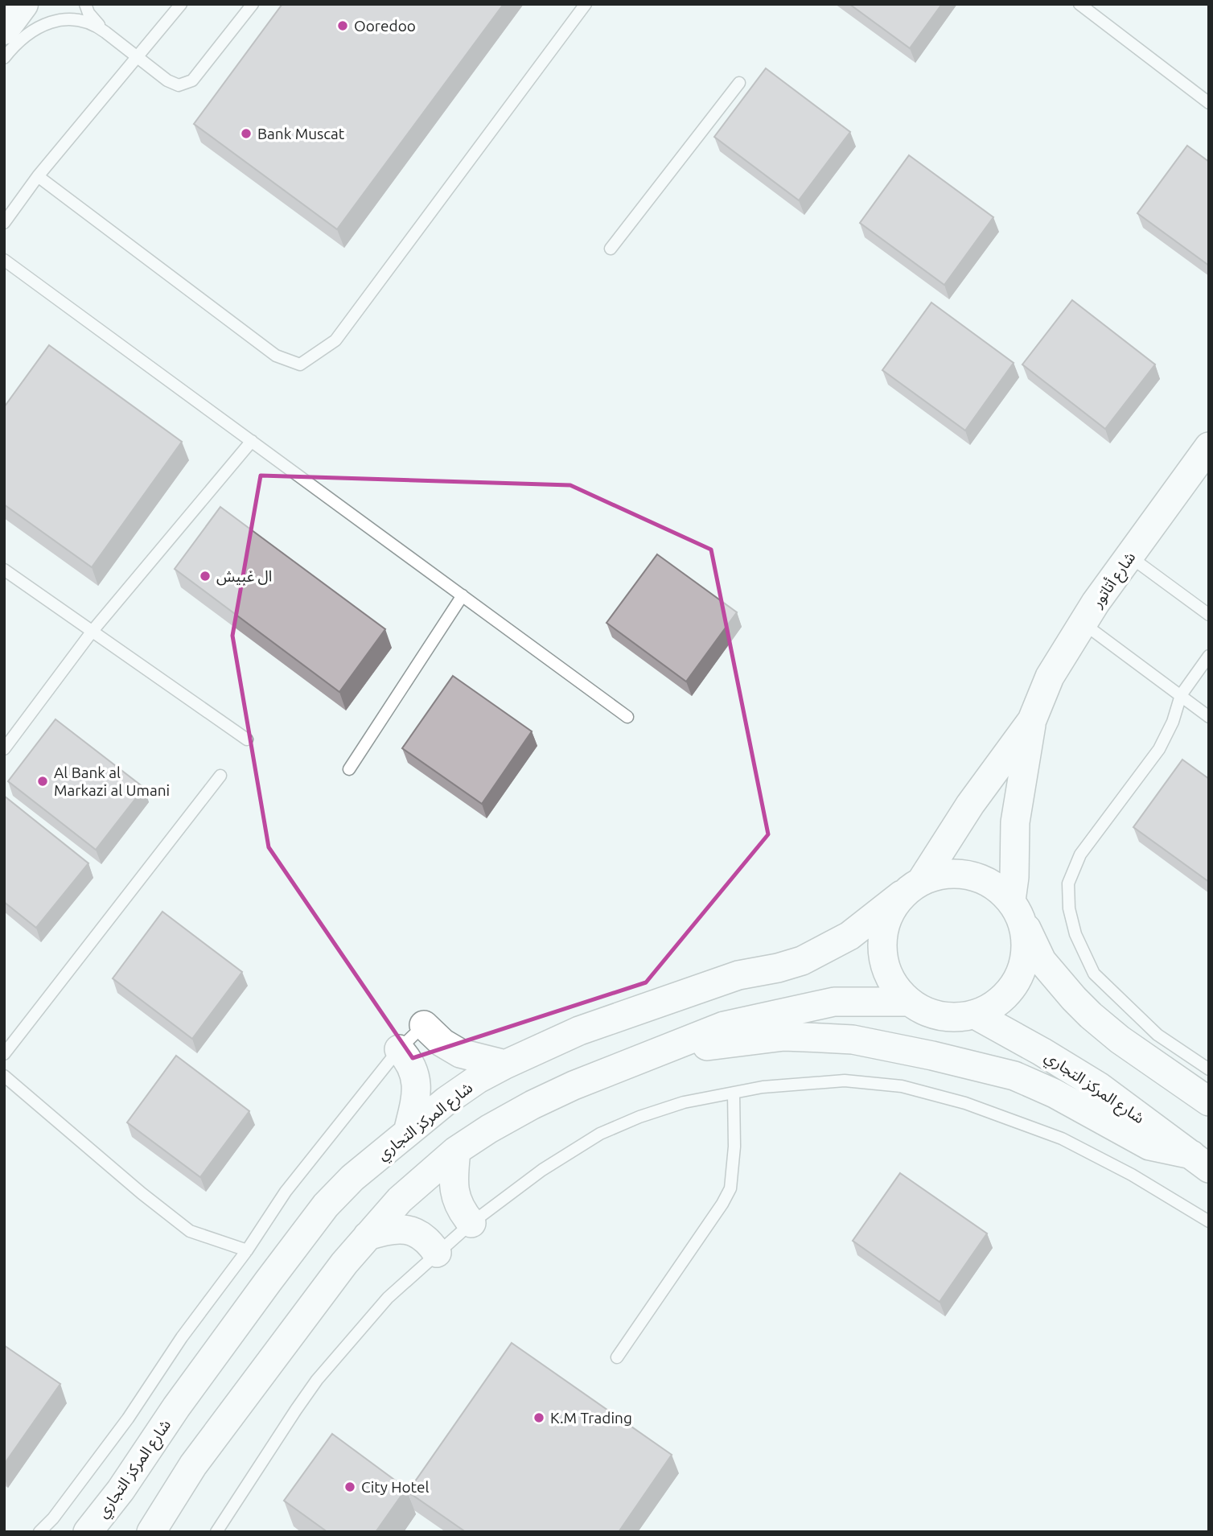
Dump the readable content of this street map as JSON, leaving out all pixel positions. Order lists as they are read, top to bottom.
{
  "streets": {
    "street": ["شارع أتاتور", "شارع المركز التجاري"]
  },
  "crossings": [
    ["شارع أتاتور", "شارع المركز التجاري"]
  ],
  "places": [
    "Ooredoo",
    "Bank Muscat",
    "ال غبيش",
    "Al Bank al Markazi al Umani",
    "K.M Trading",
    "City Hotel"
  ]
}
